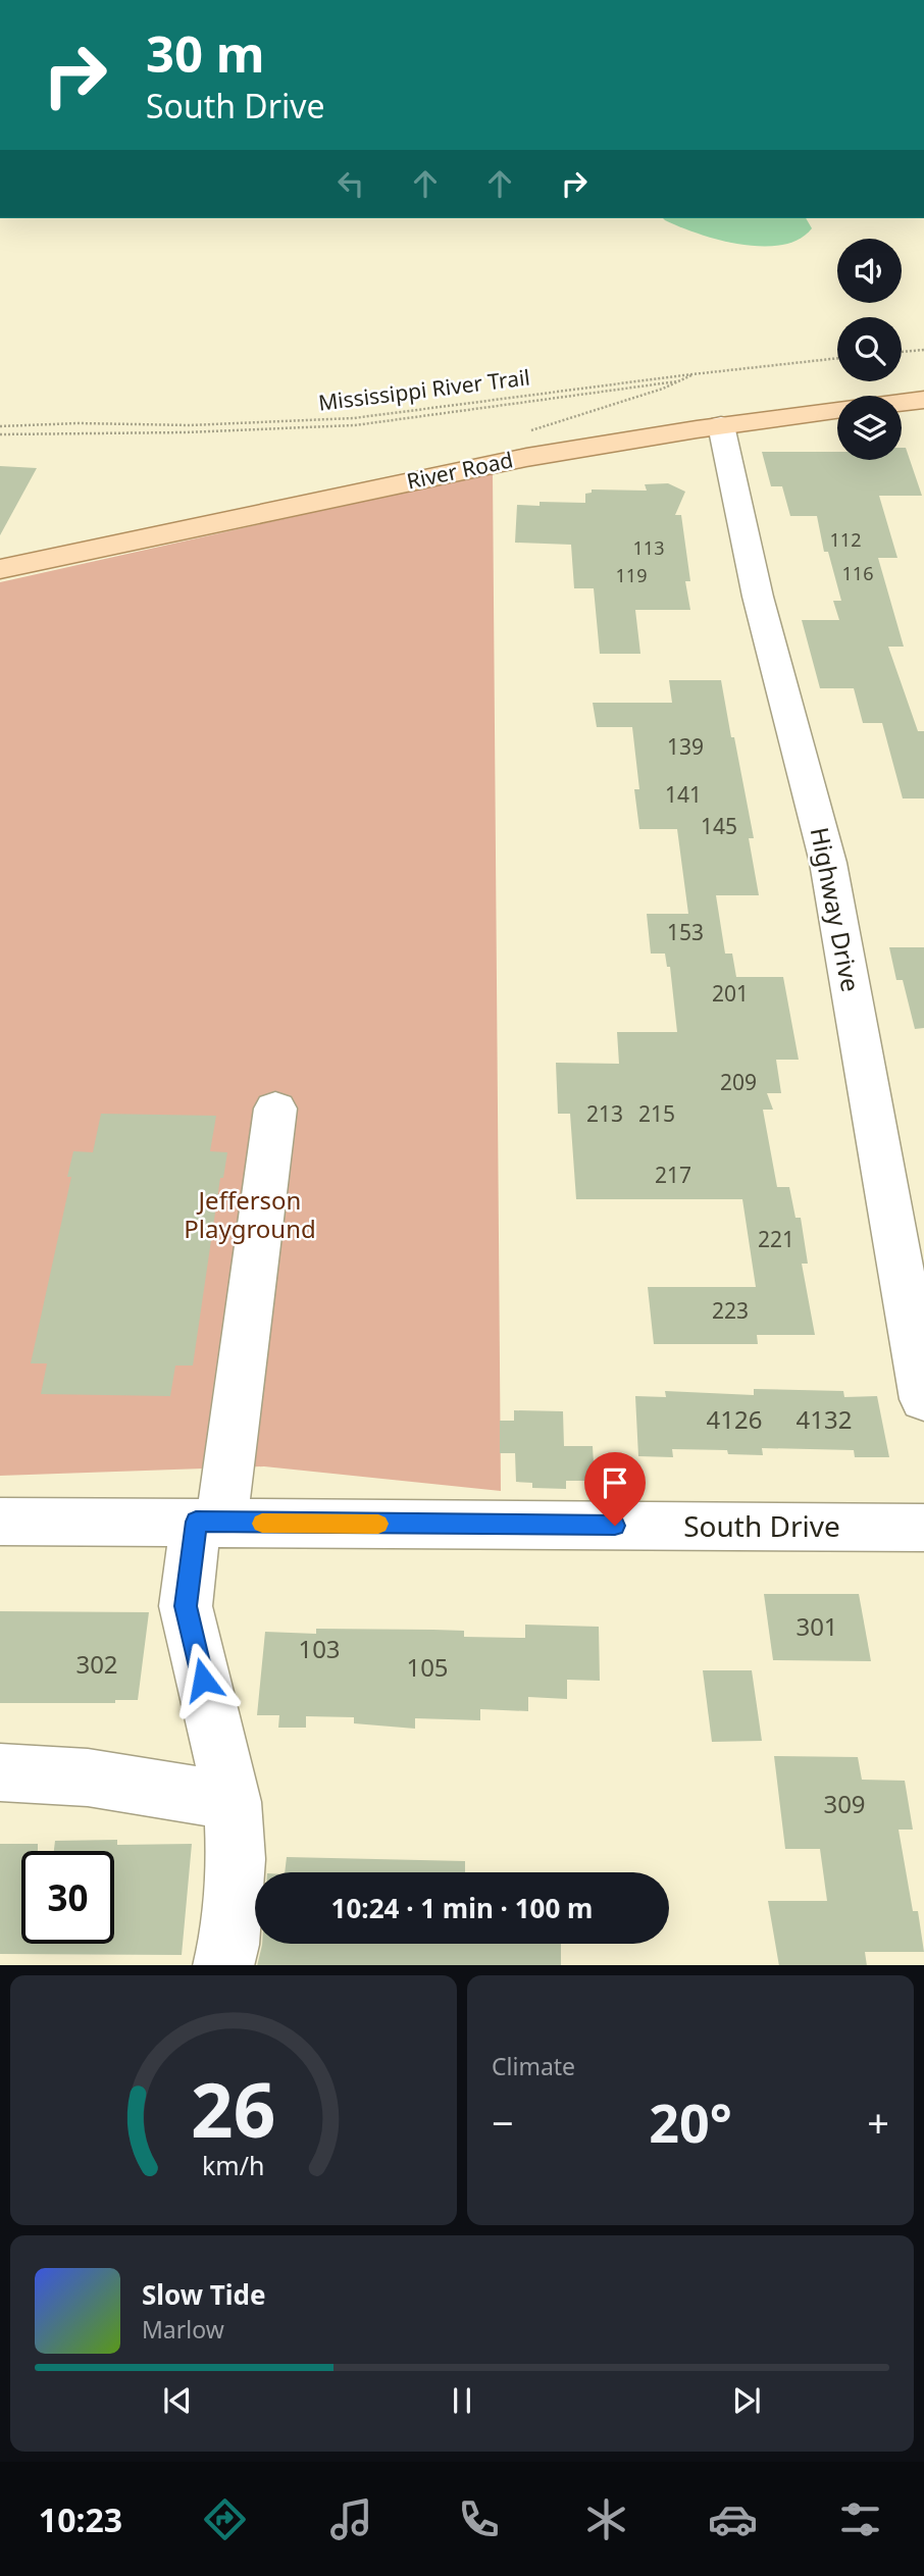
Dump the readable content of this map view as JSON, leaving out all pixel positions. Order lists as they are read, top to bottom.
{
  "streets": {
    "main road": ["River Road"],
    "street": ["Highway Drive", "South Drive"],
    "path": ["Mississippi River Trail"]
  },
  "crossings": [
    ["River Road", "Highway Drive"]
  ],
  "parks": ["Jefferson Playground"],
  "house_numbers": [
    "112",
    "113",
    "116",
    "119",
    "139",
    "141",
    "145",
    "153",
    "201",
    "209",
    "213",
    "215",
    "217",
    "221",
    "223",
    "4126",
    "4132",
    "301",
    "103",
    "302",
    "105",
    "309"
  ],
  "page": {
    "turn": ["30 m", "South Drive"],
    "limit": "30",
    "trip": "10:24 · 1 min · 100 m",
    "tile": "Climate",
    "heat": ["−", "20°", "+"],
    "song": ["Slow Tide", "Marlow"],
    "tabs": "10:23",
    "gauge": ["26", "km/h"]
  }
}
